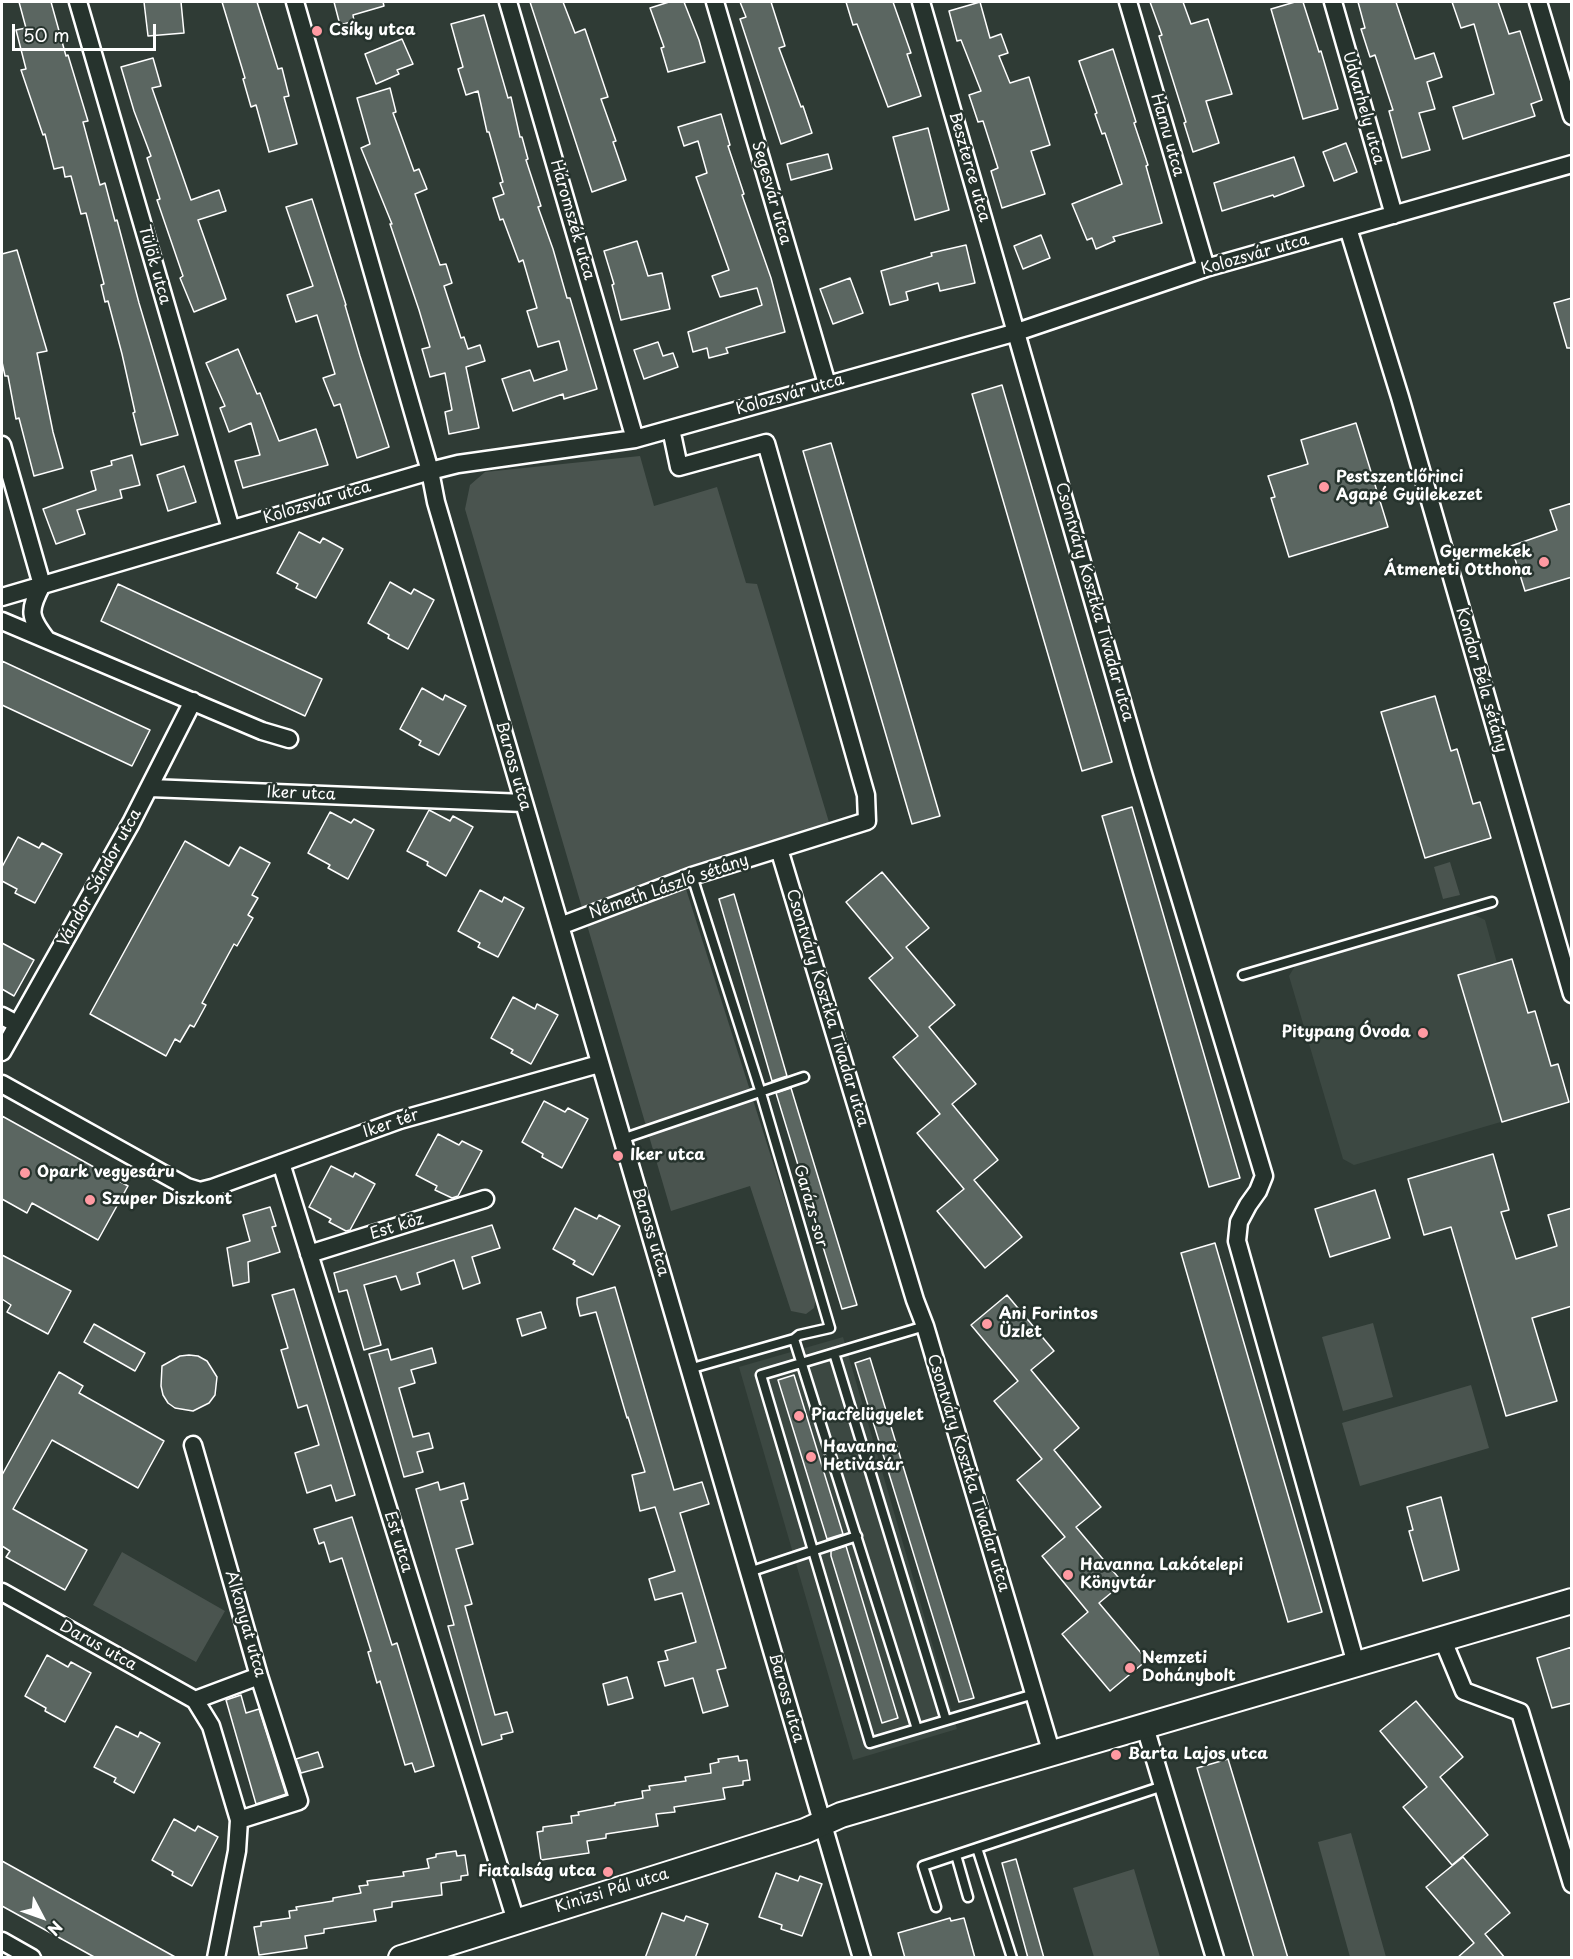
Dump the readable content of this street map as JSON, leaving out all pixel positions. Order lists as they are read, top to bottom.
{
  "streets": {
    "street": [
      "Udvarhely utca",
      "Hamu utca",
      "Beszterce utca",
      "Segesvár utca",
      "Háromszék utca",
      "Kolozsvár utca",
      "Tülök utca",
      "Csontváry Kosztka Tivadar utca",
      "Kondor Béla sétány",
      "Baross utca",
      "Iker utca",
      "Vándor Sándor utca",
      "Németh László sétány",
      "Iker tér",
      "Est köz",
      "Est utca",
      "Alkonyat utca",
      "Darus utca",
      "Kinizsi Pál utca"
    ],
    "lane": ["Garázs-sor"]
  },
  "crossings": [
    ["Udvarhely utca", "Kolozsvár utca"],
    ["Hamu utca", "Kolozsvár utca"],
    ["Beszterce utca", "Kolozsvár utca"],
    ["Beszterce utca", "Csontváry Kosztka Tivadar utca"],
    ["Segesvár utca", "Kolozsvár utca"],
    ["Háromszék utca", "Kolozsvár utca"],
    ["Kolozsvár utca", "Tülök utca"],
    ["Kolozsvár utca", "Csontváry Kosztka Tivadar utca"],
    ["Kolozsvár utca", "Kondor Béla sétány"],
    ["Kolozsvár utca", "Baross utca"],
    ["Csontváry Kosztka Tivadar utca", "Németh László sétány"],
    ["Baross utca", "Iker utca"],
    ["Baross utca", "Németh László sétány"],
    ["Baross utca", "Iker tér"],
    ["Baross utca", "Kinizsi Pál utca"],
    ["Iker utca", "Vándor Sándor utca"],
    ["Németh László sétány", "Garázs-sor"],
    ["Iker tér", "Est utca"],
    ["Est köz", "Est utca"],
    ["Est utca", "Kinizsi Pál utca"],
    ["Alkonyat utca", "Darus utca"]
  ],
  "places": [
    "Csíky utca",
    "Pestszentlőrinci Agapé Gyülekezet",
    "Gyermekek Átmeneti Otthona",
    "Pitypang Óvoda",
    "Iker utca",
    "Opark vegyesáru",
    "Szuper Diszkont",
    "Ani Forintos Üzlet",
    "Piacfelügyelet",
    "Havanna Hetivásár",
    "Havanna Lakótelepi Könyvtár",
    "Nemzeti Dohánybolt",
    "Barta Lajos utca",
    "Fiatalság utca"
  ],
  "scale_bar": "50 m",
  "north": "bottom right"
}
